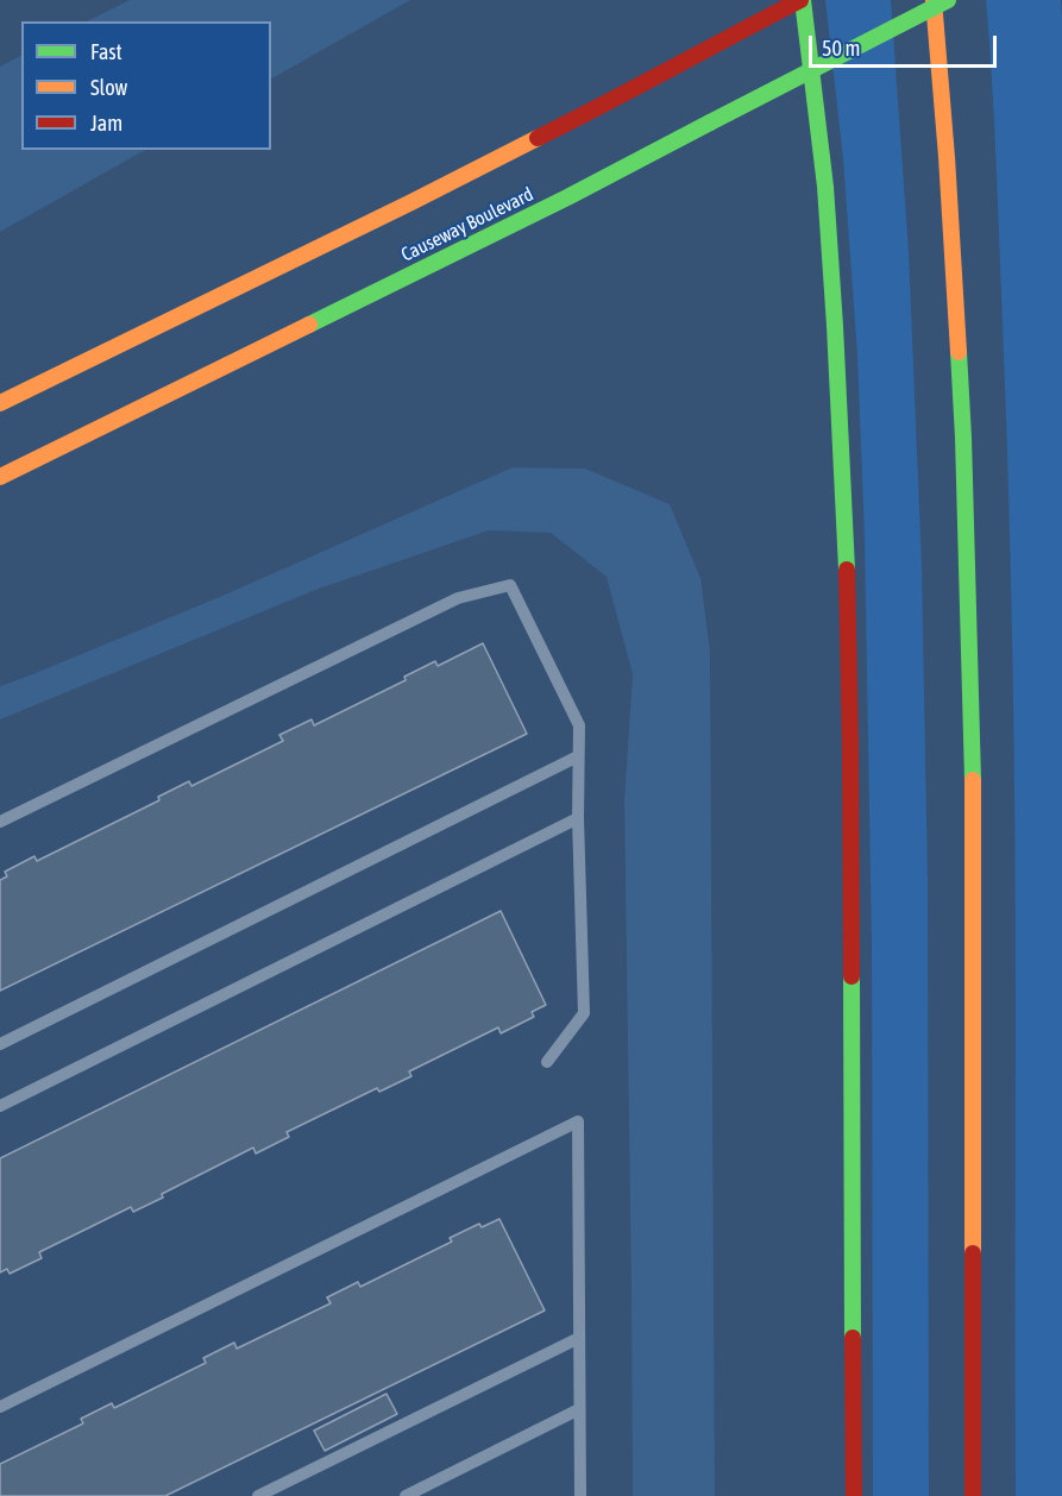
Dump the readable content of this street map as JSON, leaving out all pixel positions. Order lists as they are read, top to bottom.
{
  "streets": {
    "main road": ["Causeway Boulevard"]
  },
  "legend": ["Fast", "Slow", "Jam"],
  "scale_bar": "50 m"
}
